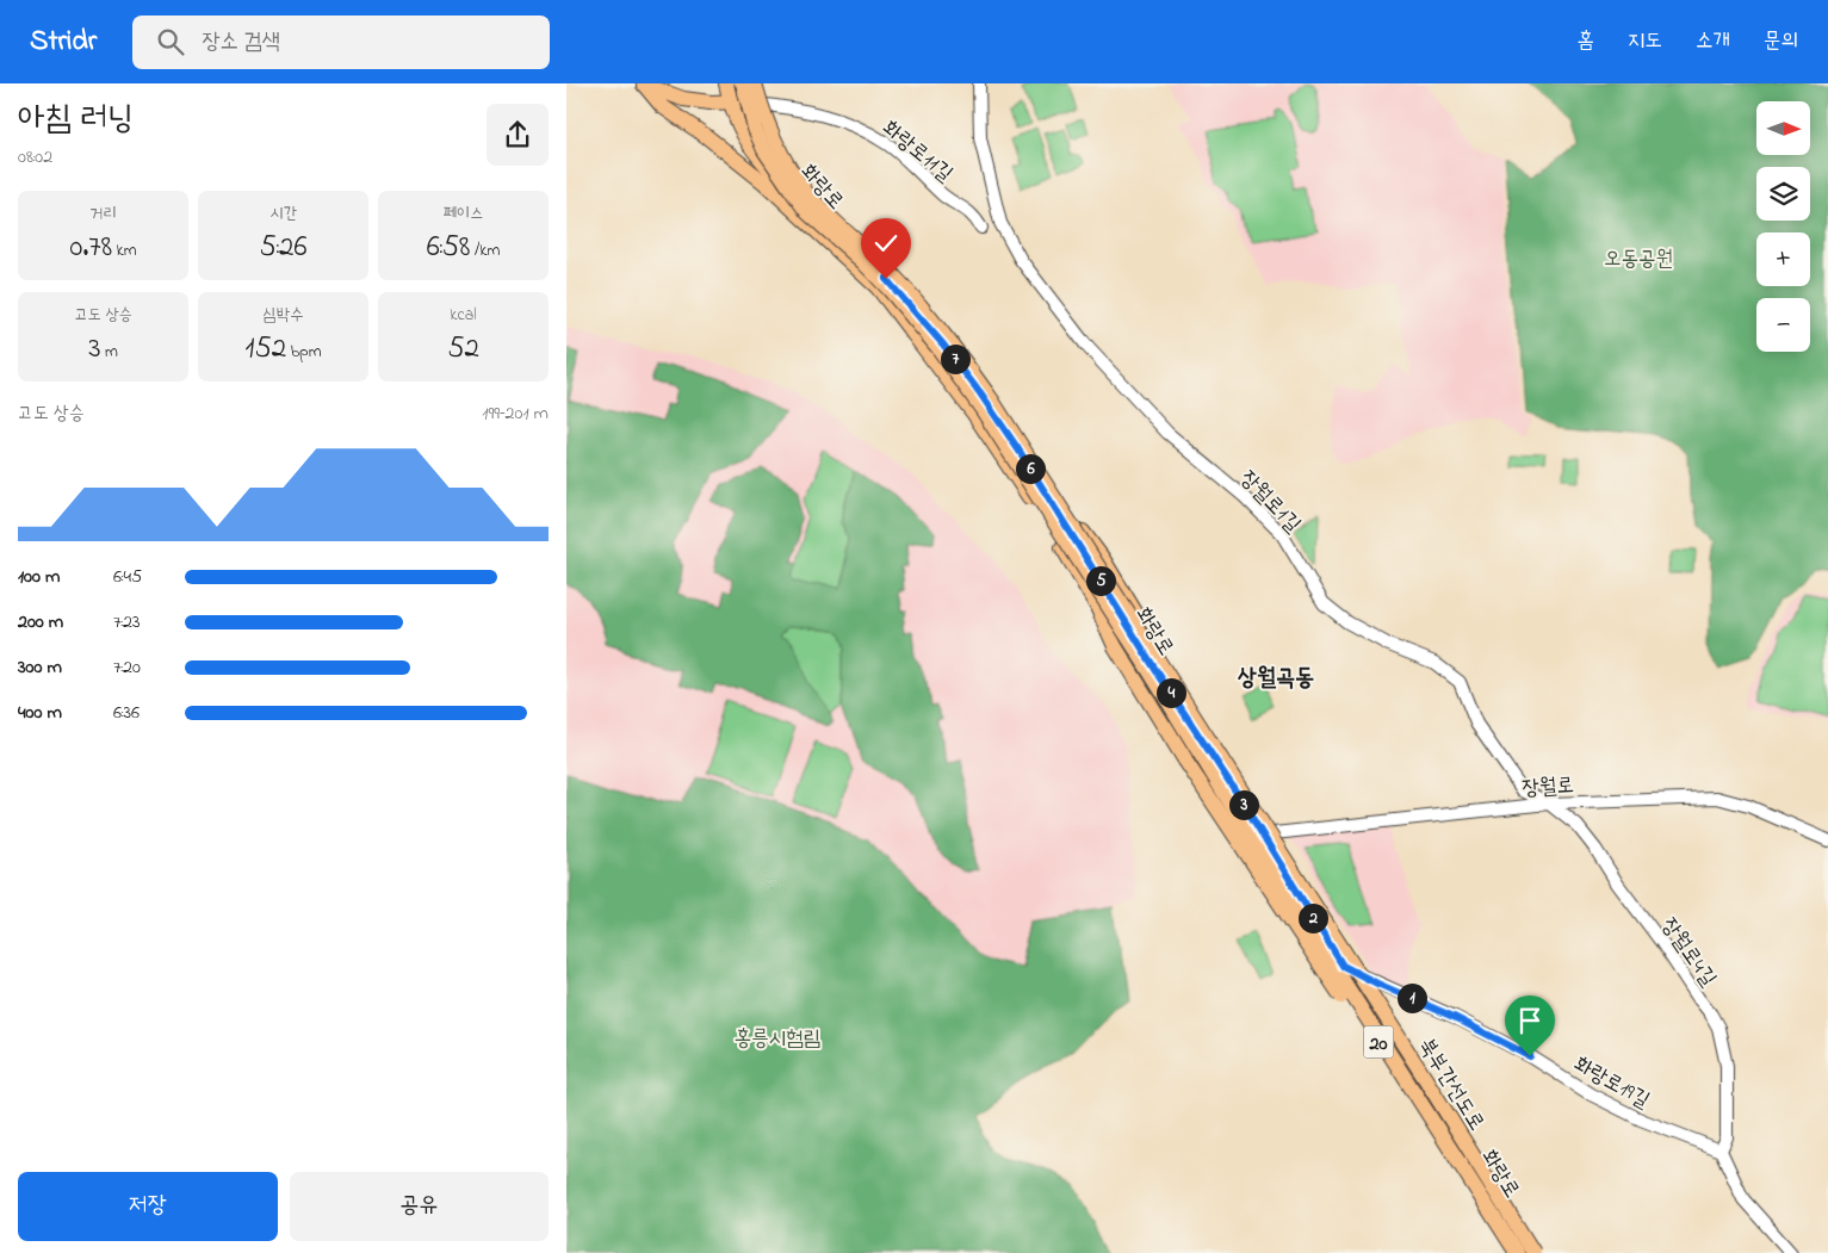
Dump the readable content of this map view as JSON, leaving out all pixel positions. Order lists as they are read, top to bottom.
{
  "streets": {
    "main road": ["화랑로", "20", "북부간선도로"],
    "street": [
      "화랑로11길",
      "장월로1길",
      "장월로",
      "장월로4길",
      "화랑로19길"
    ]
  },
  "crossings": [
    ["화랑로11길", "화랑로"],
    ["화랑로", "장월로"],
    ["화랑로", "화랑로19길"],
    ["화랑로", "북부간선도로"],
    ["장월로1길", "장월로"],
    ["장월로1길", "장월로4길"],
    ["장월로", "장월로4길"],
    ["장월로4길", "화랑로19길"]
  ],
  "districts": ["상월곡동"],
  "parks": ["오동공원", "홍릉시험림"],
  "north": "right",
  "page": {
    "header": "Stridr",
    "search": "장소 검색",
    "nav": [
      "홈",
      "지도",
      "소개",
      "문의"
    ],
    "heading": ["아침 러닝", "08:02"],
    "map_buttons": ["+", "−"],
    "stats": [
      ["거리", "0.78 km"],
      ["시간", "5:26"],
      ["페이스", "6:58 /km"],
      ["고도 상승", "3 m"],
      ["심박수", "152 bpm"],
      ["kcal", "52"]
    ],
    "pins": [
      "7",
      "6",
      "5",
      "4",
      "3",
      "2",
      "1"
    ],
    "chart": ["고도 상승", "199–201 m"],
    "list": [
      {
        "name": "100 m",
        "note": "6:45"
      },
      {
        "name": "200 m",
        "note": "7:23"
      },
      {
        "name": "300 m",
        "note": "7:20"
      },
      {
        "name": "400 m",
        "note": "6:36"
      }
    ],
    "buttons": ["저장", "공유"]
  }
}
